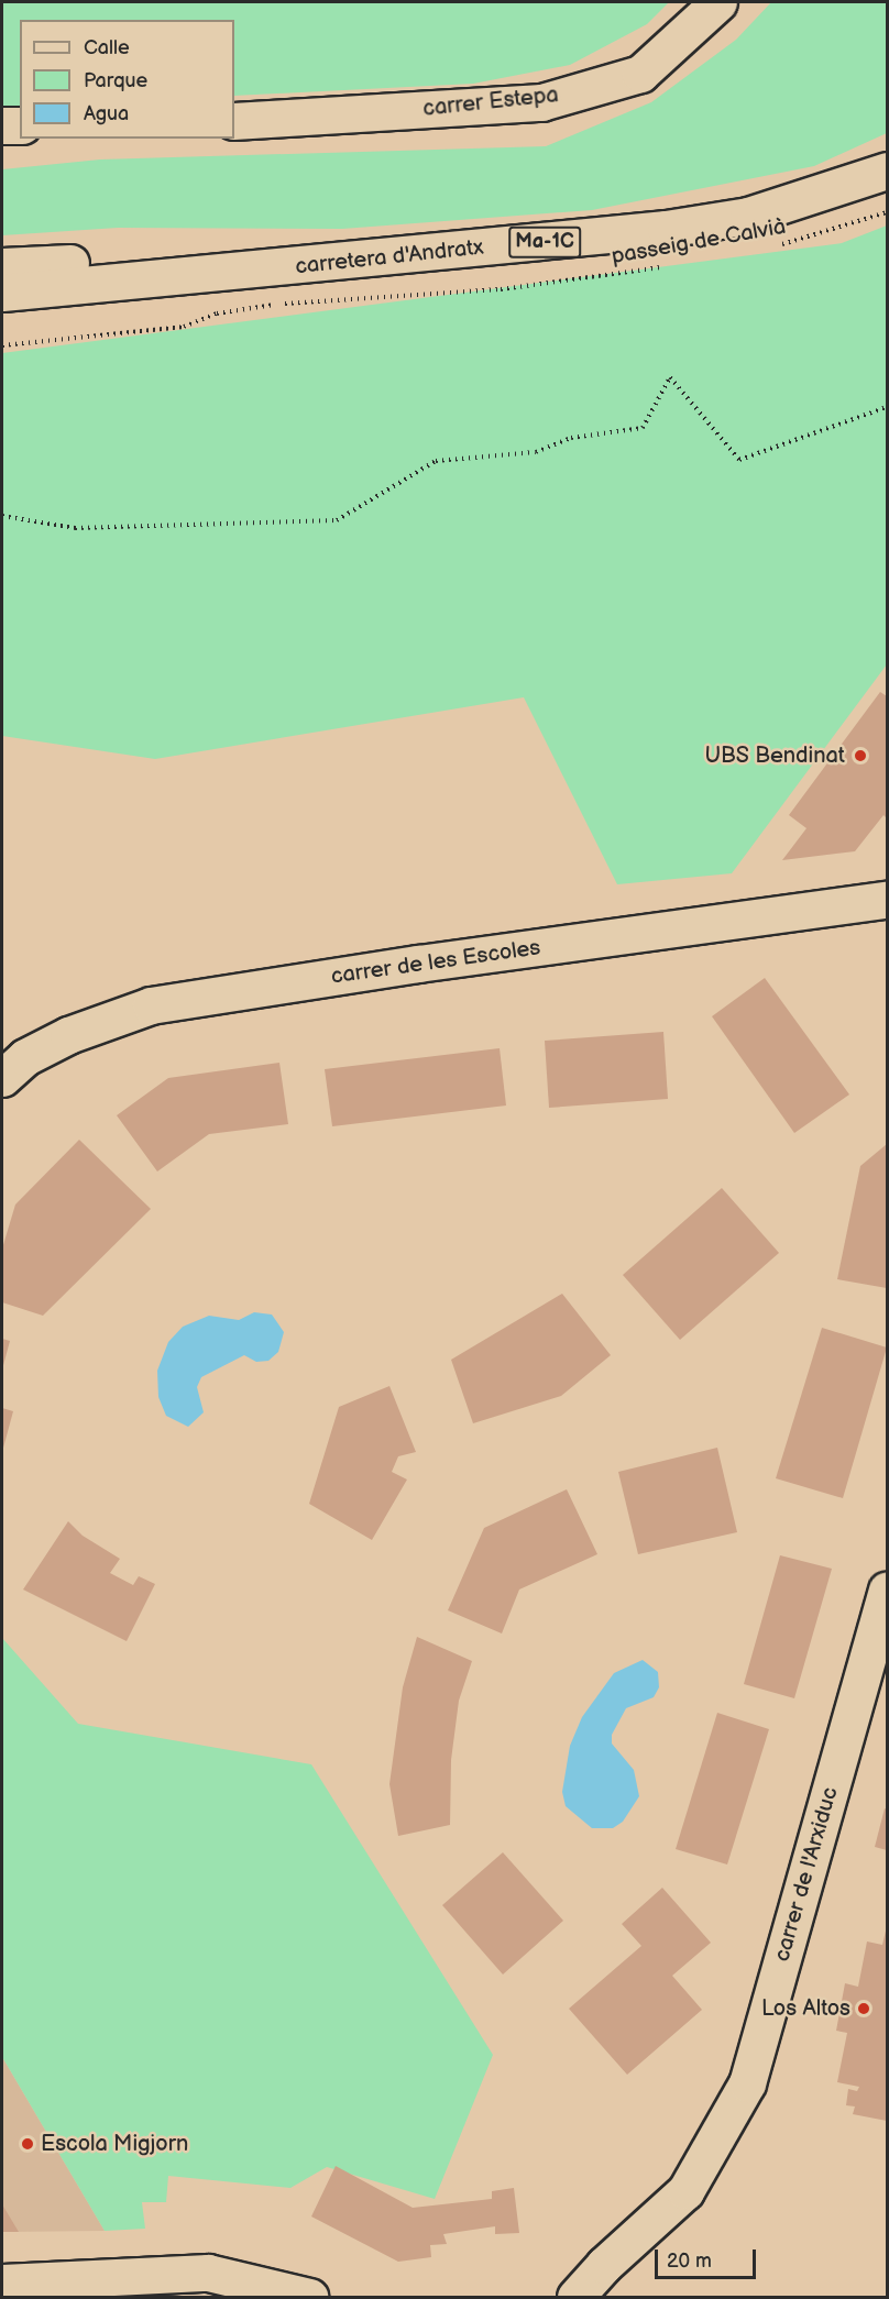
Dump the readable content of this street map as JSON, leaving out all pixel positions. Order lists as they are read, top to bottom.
{
  "streets": {
    "street": [
      "carrer Estepa",
      "Ma-1C",
      "carretera d'Andratx",
      "carrer de les Escoles",
      "carrer de l'Arxiduc"
    ],
    "path": ["passeig de Calvià"]
  },
  "places": ["UBS Bendinat", "Los Altos", "Escola Migjorn"],
  "legend": ["Calle", "Parque", "Agua"],
  "scale_bar": "20 m"
}
